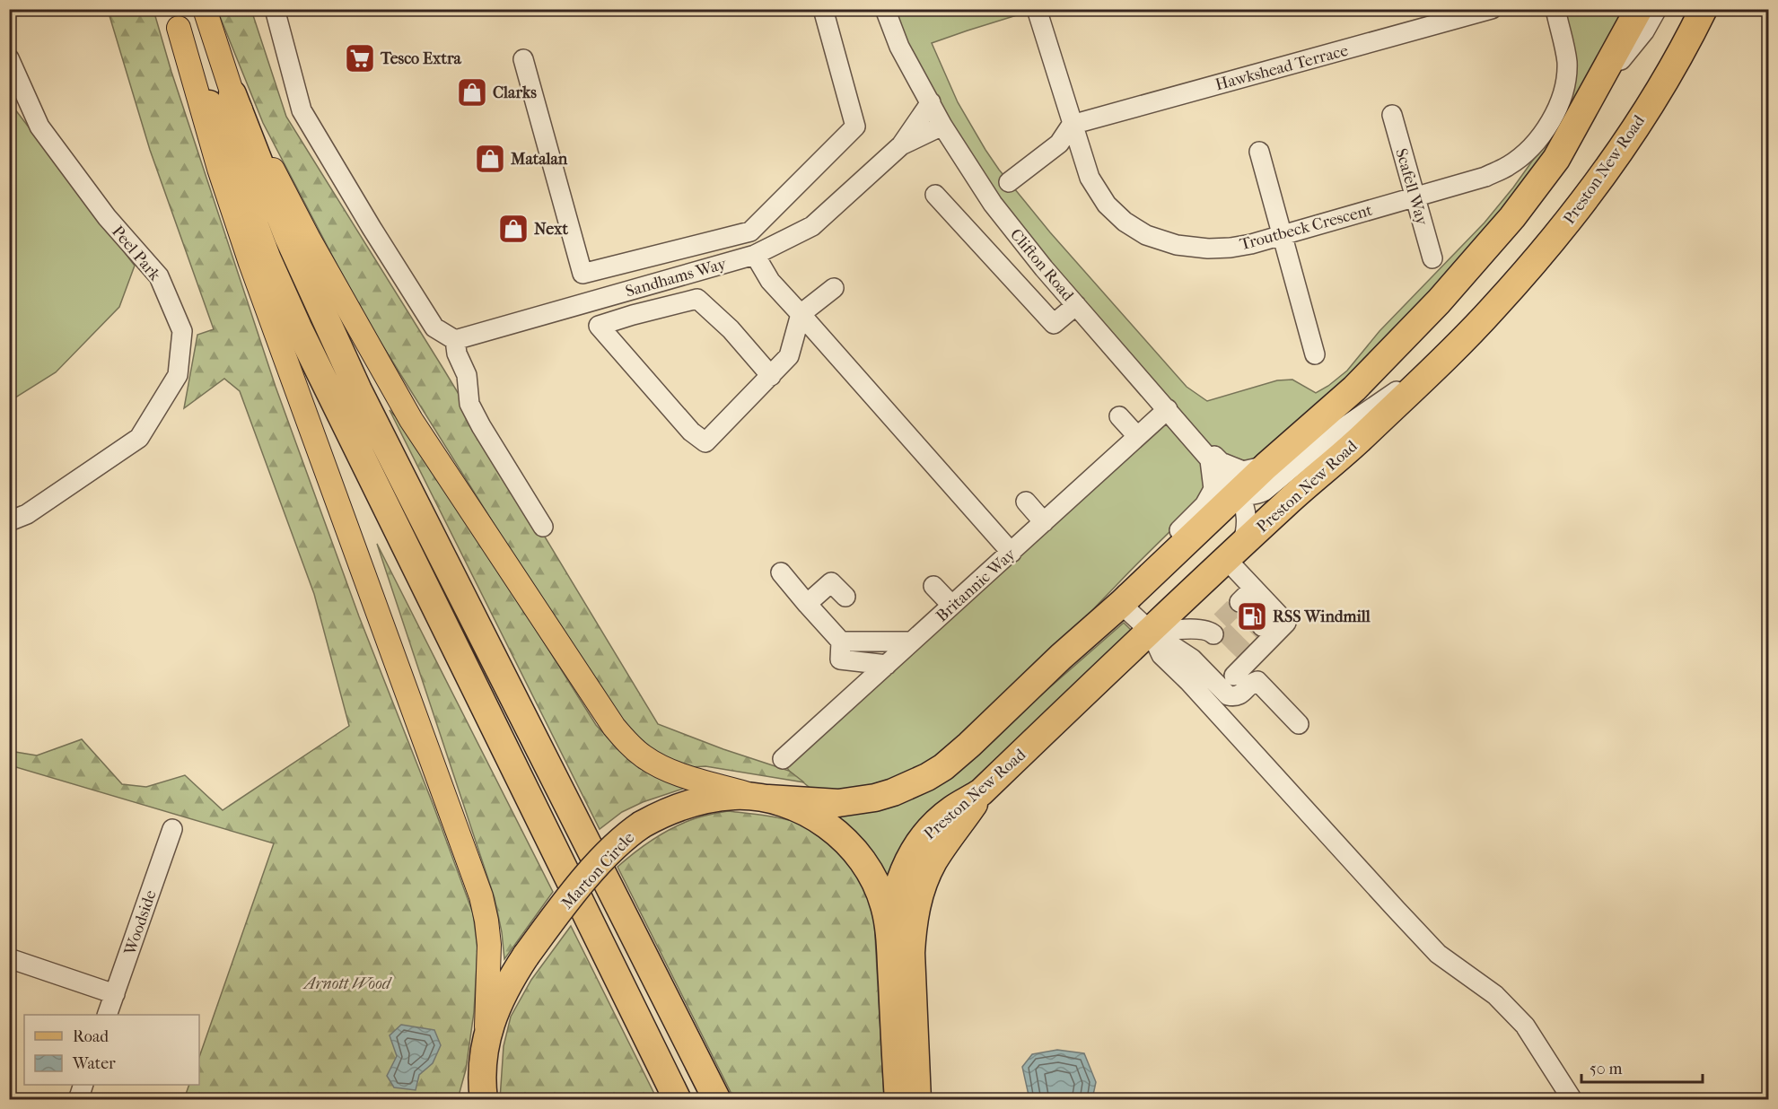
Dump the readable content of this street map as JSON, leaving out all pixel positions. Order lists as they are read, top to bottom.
{
  "streets": {
    "highway": ["Preston New Road", "Marton Circle"],
    "street": [
      "Hawkshead Terrace",
      "Scafell Way",
      "Troutbeck Crescent",
      "Peel Park",
      "Clifton Road",
      "Sandhams Way",
      "Britannic Way",
      "Woodside"
    ]
  },
  "crossings": [
    ["Hawkshead Terrace", "Troutbeck Crescent"],
    ["Preston New Road", "Marton Circle"],
    ["Scafell Way", "Troutbeck Crescent"],
    ["Clifton Road", "Sandhams Way"],
    ["Clifton Road", "Britannic Way"]
  ],
  "parks": ["Arnott Wood"],
  "places": {
    "supermarket": ["Tesco Extra"],
    "shop": ["Clarks", "Matalan", "Next"],
    "fuel station": ["RSS Windmill"]
  },
  "legend": ["Road", "Water"],
  "scale_bar": "50 m"
}
